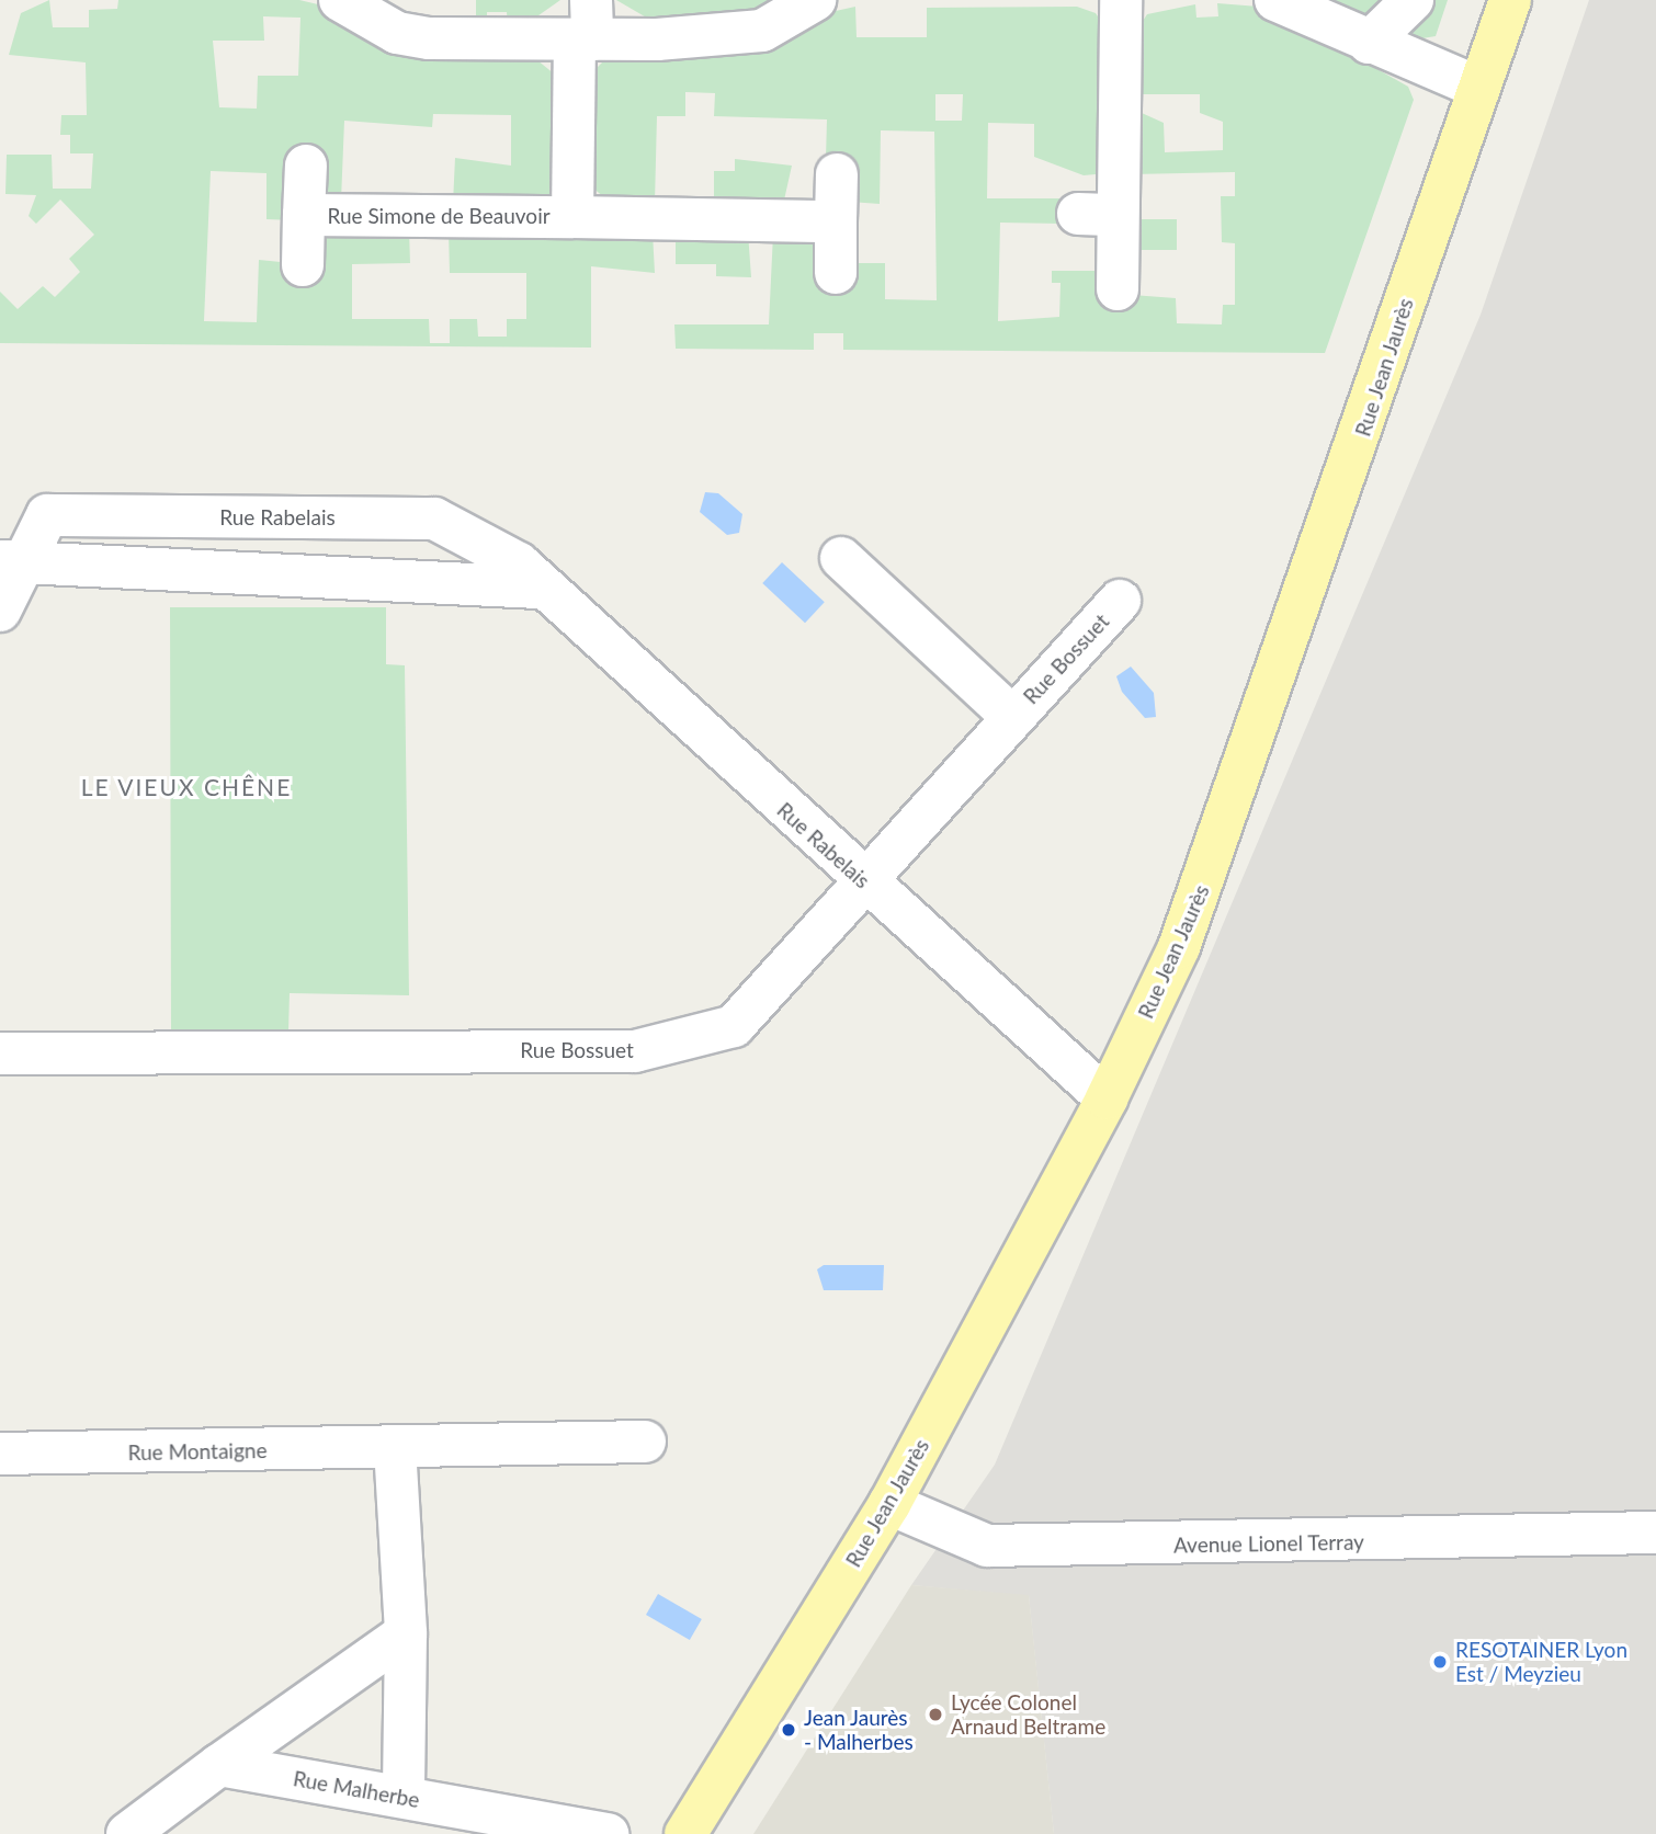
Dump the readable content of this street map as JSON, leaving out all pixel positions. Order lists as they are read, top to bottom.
{
  "streets": {
    "main road": ["Rue Jean Jaurès"],
    "street": [
      "Rue Simone de Beauvoir",
      "Rue Rabelais",
      "Rue Bossuet",
      "Rue Montaigne",
      "Avenue Lionel Terray",
      "Rue Malherbe"
    ]
  },
  "crossings": [
    ["Rue Jean Jaurès", "Rue Rabelais"],
    ["Rue Jean Jaurès", "Avenue Lionel Terray"],
    ["Rue Rabelais", "Rue Bossuet"]
  ],
  "districts": ["LE VIEUX CHÊNE"],
  "places": ["RESOTAINER Lyon Est / Meyzieu", "Lycée Colonel Arnaud Beltrame", "Jean Jaurès - Malherbes"]
}
